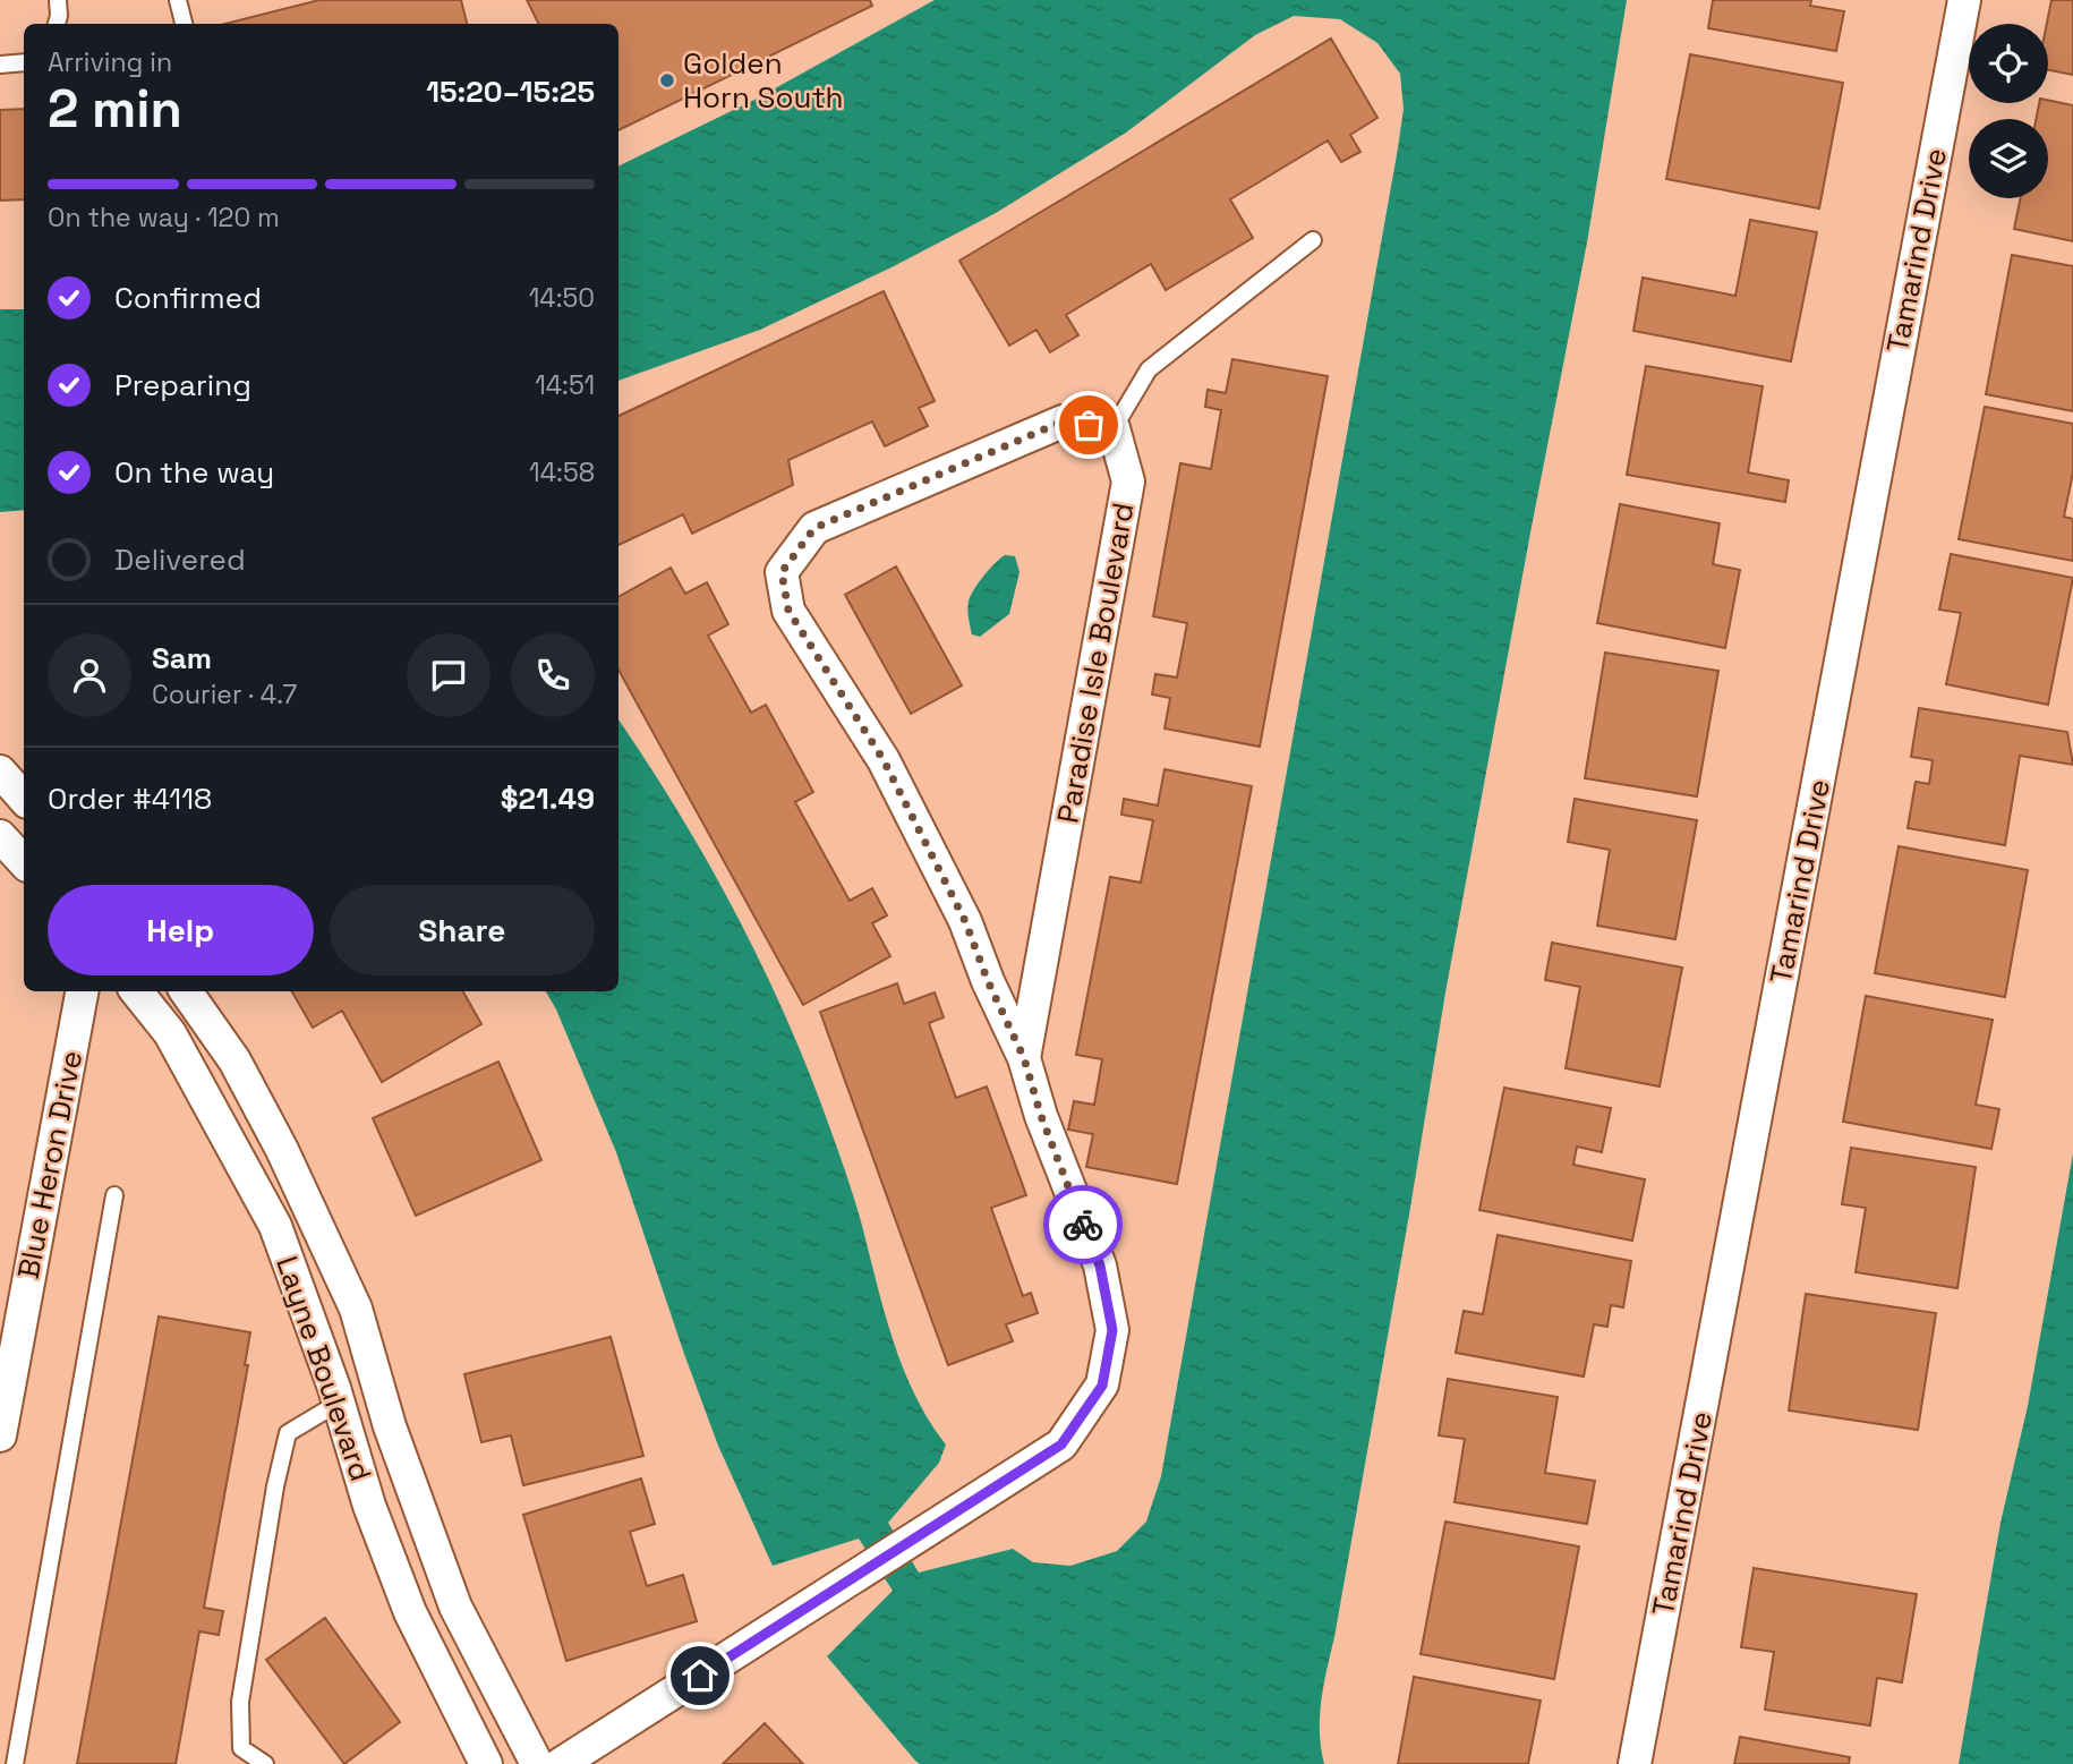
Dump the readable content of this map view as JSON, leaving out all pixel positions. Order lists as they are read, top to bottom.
{
  "streets": {
    "street": [
      "Tamarind Drive",
      "Paradise Isle Boulevard",
      "Blue Heron Drive",
      "Layne Boulevard"
    ]
  },
  "places": ["Golden Horn South"],
  "page": {
    "heading": ["2 min", "Arriving in", "15:20–15:25"],
    "panel": [
      "Sam",
      "Courier · 4.7",
      "Order #4118",
      "$21.49"
    ],
    "bar": "On the way · 120 m",
    "list": [
      ["Confirmed", "14:50"],
      ["Preparing", "14:51"],
      ["On the way", "14:58"],
      "Delivered"
    ],
    "buttons": ["Help", "Share"]
  }
}
